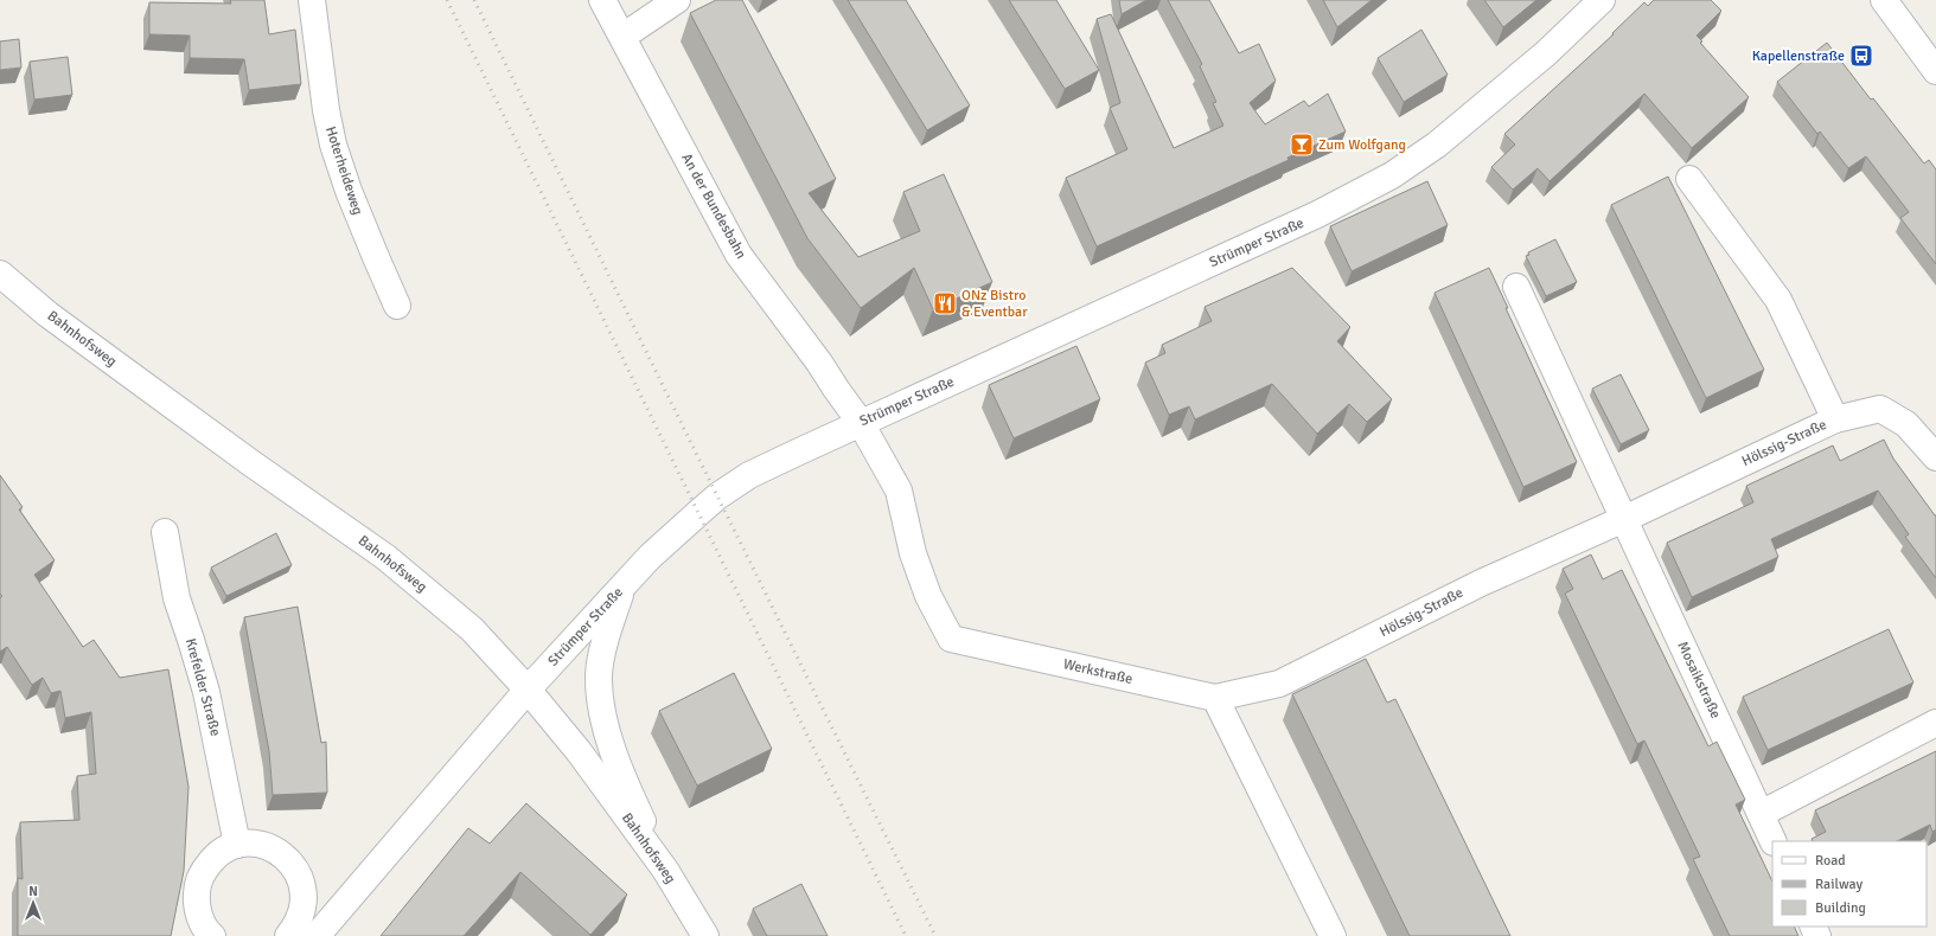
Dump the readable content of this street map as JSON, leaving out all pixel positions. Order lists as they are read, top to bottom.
{
  "streets": {
    "street": [
      "Hoterheideweg",
      "An der Bundesbahn",
      "Strümper Straße",
      "Bahnhofsweg",
      "Hölssig-Straße",
      "Werkstraße",
      "Mosaikstraße",
      "Krefelder Straße"
    ]
  },
  "crossings": [
    ["An der Bundesbahn", "Strümper Straße"],
    ["An der Bundesbahn", "Werkstraße"],
    ["Strümper Straße", "Bahnhofsweg"],
    ["Strümper Straße", "Werkstraße"],
    ["Hölssig-Straße", "Werkstraße"],
    ["Hölssig-Straße", "Mosaikstraße"]
  ],
  "places": {
    "bus stop": ["Kapellenstraße"],
    "bar": ["Zum Wolfgang"],
    "restaurant": ["ONz Bistro & Eventbar"]
  },
  "legend": ["Road", "Railway", "Building"],
  "north": "top"
}
